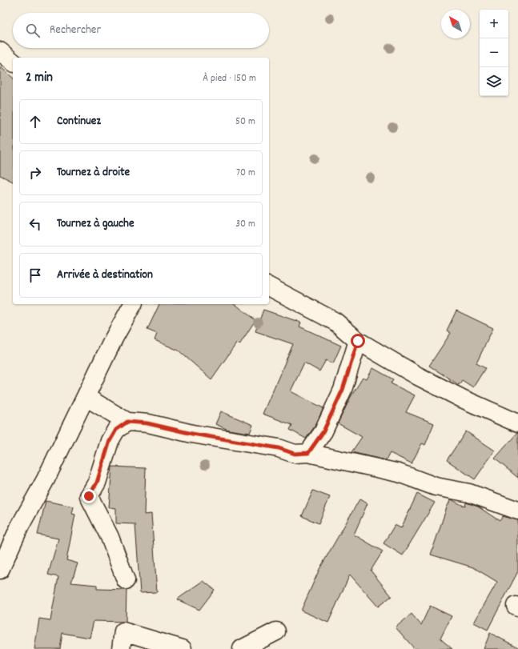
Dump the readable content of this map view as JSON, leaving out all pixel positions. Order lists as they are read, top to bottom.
{
  "north": "top left",
  "page": {
    "map_buttons": ["+", "−"],
    "search": "Rechercher",
    "heading": ["2 min", "À pied · 150 m"],
    "list": [
      ["Continuez", "50 m"],
      ["Tournez à droite", "70 m"],
      ["Tournez à gauche", "30 m"],
      "Arrivée à destination"
    ]
  }
}
